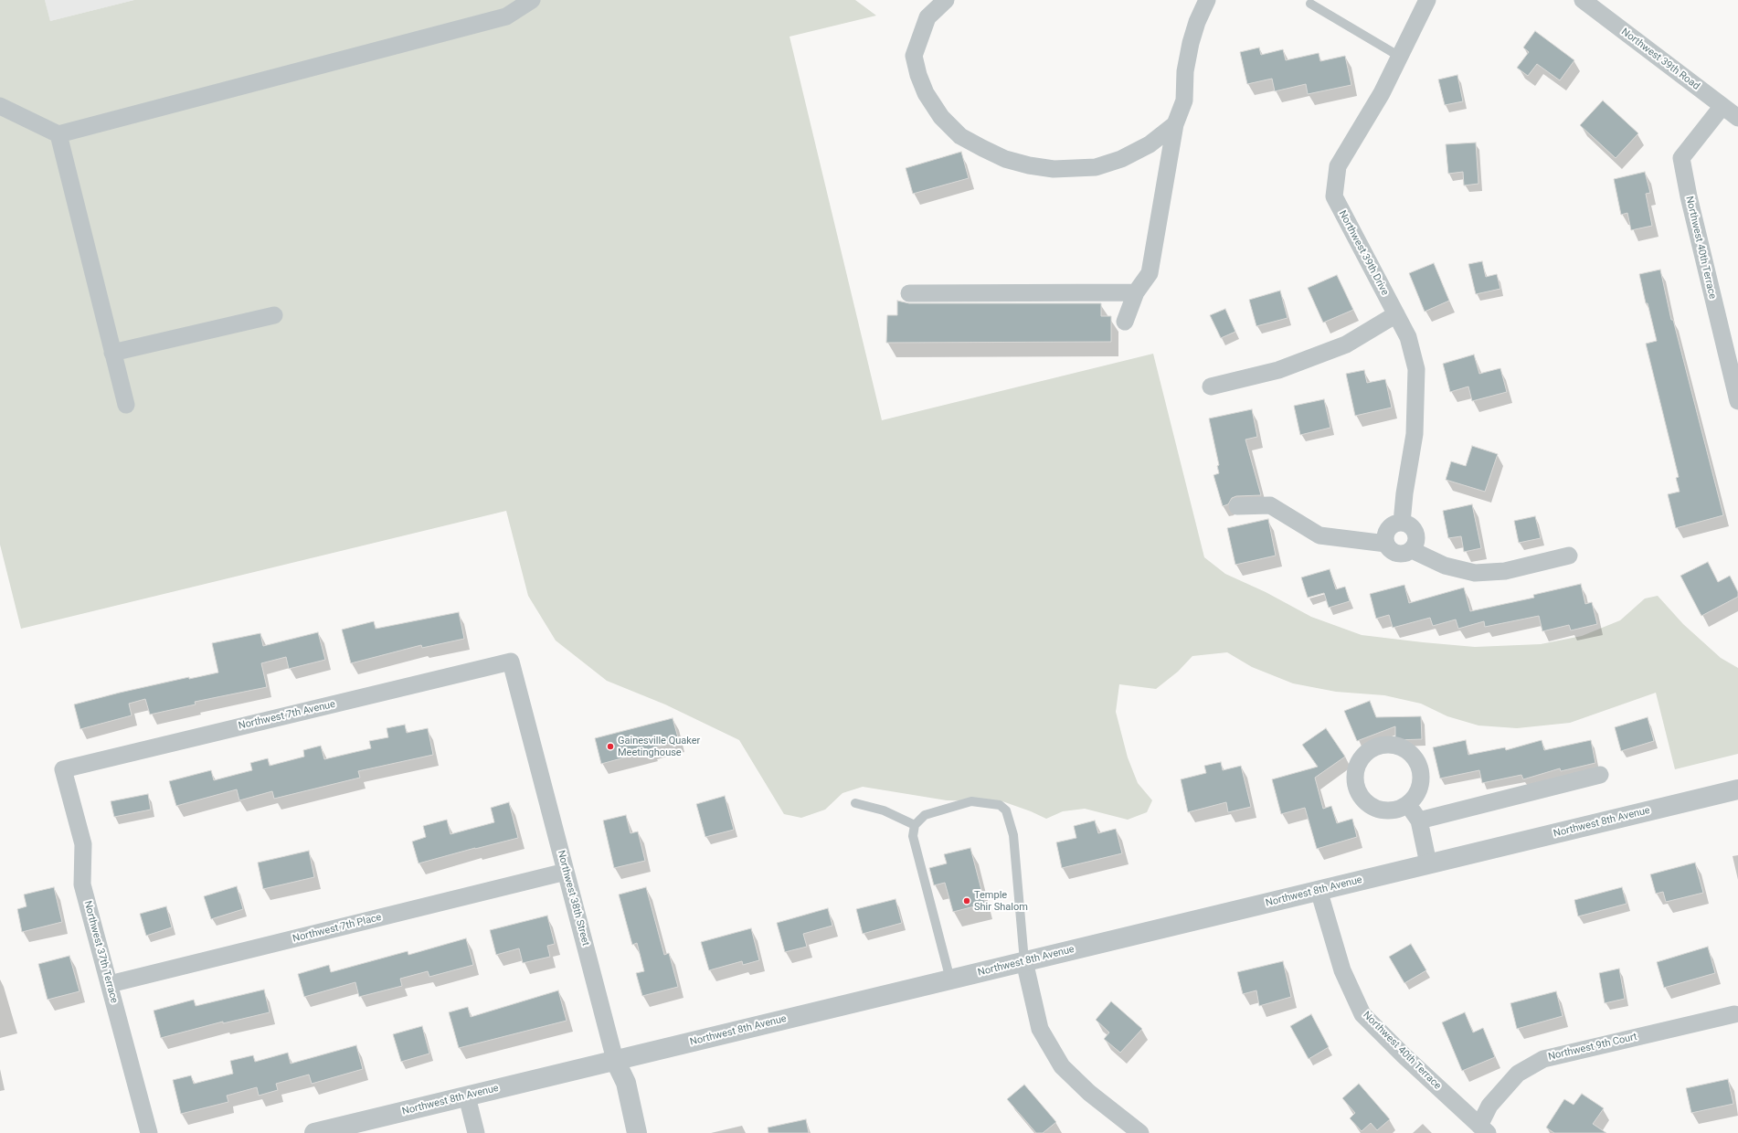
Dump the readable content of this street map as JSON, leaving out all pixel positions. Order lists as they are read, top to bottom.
{
  "streets": {
    "street": [
      "Northwest 39th Road",
      "Northwest 40th Terrace",
      "Northwest 39th Drive",
      "Northwest 7th Avenue",
      "Northwest 8th Avenue",
      "Northwest 38th Street",
      "Northwest 7th Place",
      "Northwest 37th Terrace",
      "Northwest 9th Court"
    ]
  },
  "crossings": [
    ["Northwest 39th Road", "Northwest 40th Terrace"],
    ["Northwest 40th Terrace", "Northwest 8th Avenue"],
    ["Northwest 40th Terrace", "Northwest 9th Court"],
    ["Northwest 7th Avenue", "Northwest 38th Street"],
    ["Northwest 7th Avenue", "Northwest 37th Terrace"],
    ["Northwest 8th Avenue", "Northwest 38th Street"],
    ["Northwest 38th Street", "Northwest 7th Place"],
    ["Northwest 7th Place", "Northwest 37th Terrace"]
  ],
  "places": ["Gainesville Quaker Meetinghouse", "Temple Shir Shalom"]
}
